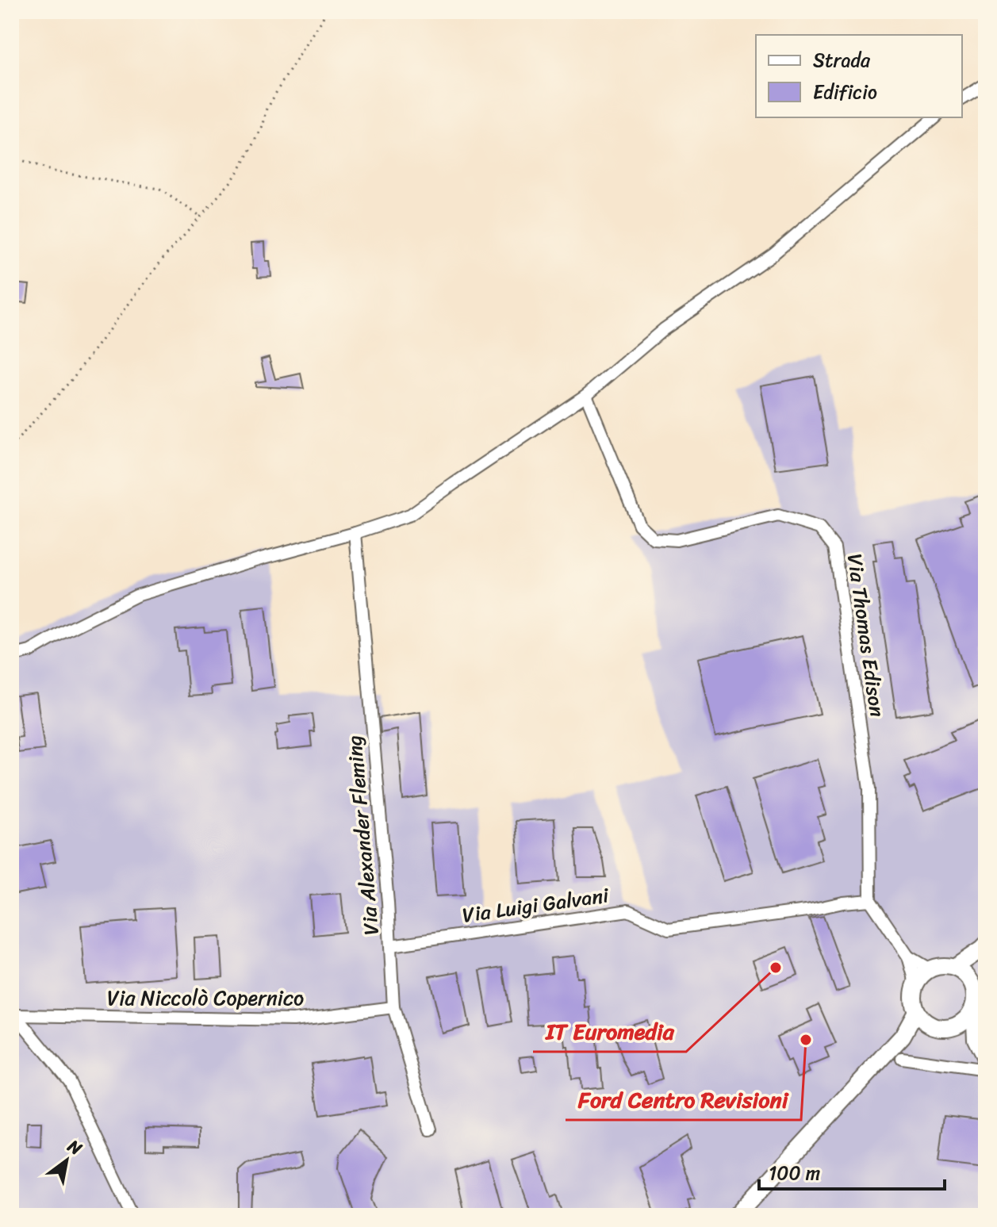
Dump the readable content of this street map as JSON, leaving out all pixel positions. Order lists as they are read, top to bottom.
{
  "streets": {
    "street": [
      "Via Thomas Edison",
      "Via Alexander Fleming",
      "Via Luigi Galvani",
      "Via Niccolò Copernico"
    ]
  },
  "crossings": [
    ["Via Thomas Edison", "Via Luigi Galvani"],
    ["Via Alexander Fleming", "Via Luigi Galvani"],
    ["Via Alexander Fleming", "Via Niccolò Copernico"]
  ],
  "places": ["IT Euromedia", "Ford Centro Revisioni"],
  "legend": ["Strada", "Edificio"],
  "scale_bar": "100 m",
  "north": "top right"
}
